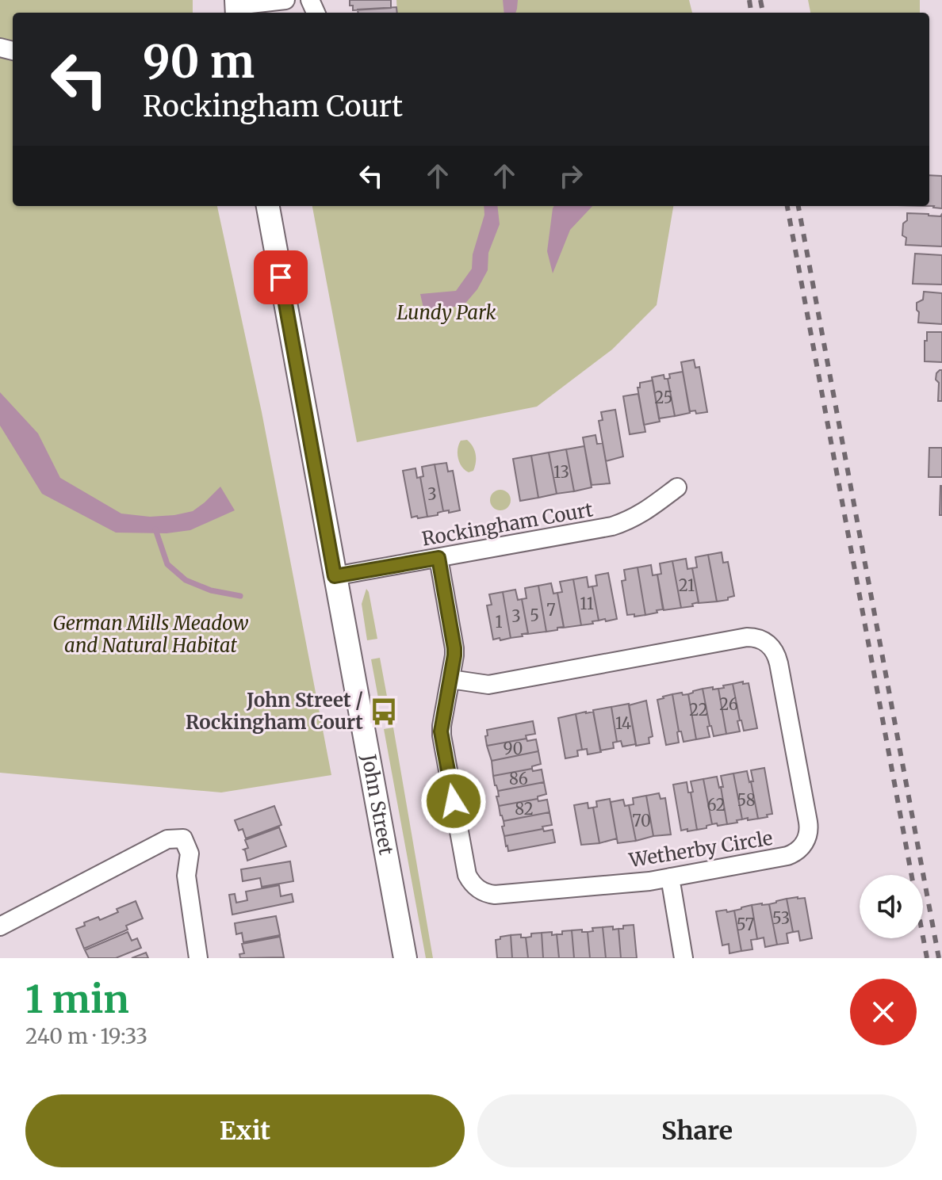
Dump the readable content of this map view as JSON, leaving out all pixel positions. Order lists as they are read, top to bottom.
{
  "streets": {
    "main road": ["John Street"],
    "street": ["Rockingham Court", "Wetherby Circle"]
  },
  "crossings": [
    ["Rockingham Court", "John Street"],
    ["Rockingham Court", "Wetherby Circle"]
  ],
  "parks": ["Lundy Park", "German Mills Meadow and Natural Habitat"],
  "places": {
    "bus stop": ["John Street / Rockingham Court"]
  },
  "house_numbers": [
    "25",
    "13",
    "3",
    "21",
    "11",
    "7",
    "5",
    "3",
    "1",
    "26",
    "22",
    "14",
    "90",
    "86",
    "58",
    "62",
    "82",
    "70",
    "53",
    "57"
  ],
  "page": {
    "turn": ["90 m", "Rockingham Court"],
    "heading": ["1 min", "240 m · 19:33"],
    "buttons": ["Exit", "Share"]
  }
}
